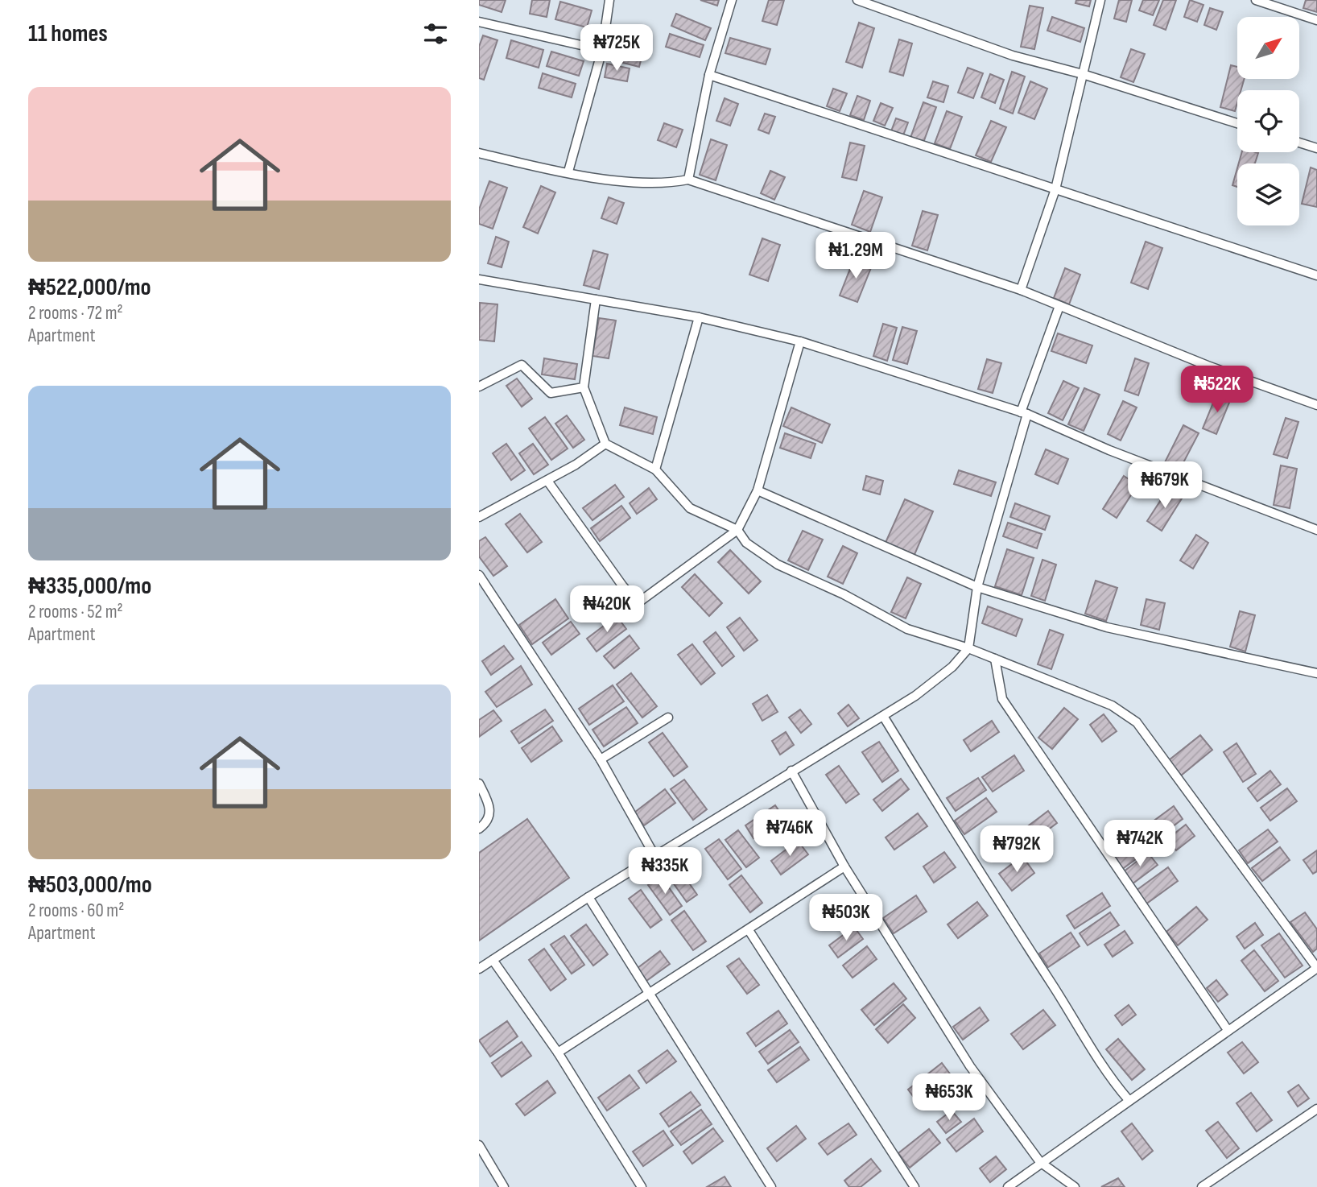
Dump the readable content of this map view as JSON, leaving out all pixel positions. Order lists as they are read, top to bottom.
{
  "north": "top right",
  "page": {
    "heading": "11 homes",
    "price": [
      "₦725K",
      "₦1.29M",
      "₦522K",
      "₦679K",
      "₦420K",
      "₦746K",
      "₦742K",
      "₦792K",
      "₦335K",
      "₦503K",
      "₦653K"
    ],
    "list": [
      {
        "name": "₦522,000/mo",
        "note": "2 rooms · 72 m² · Apartment"
      },
      {
        "name": "₦335,000/mo",
        "note": "2 rooms · 52 m² · Apartment"
      },
      {
        "name": "₦503,000/mo",
        "note": "2 rooms · 60 m² · Apartment"
      }
    ]
  }
}
